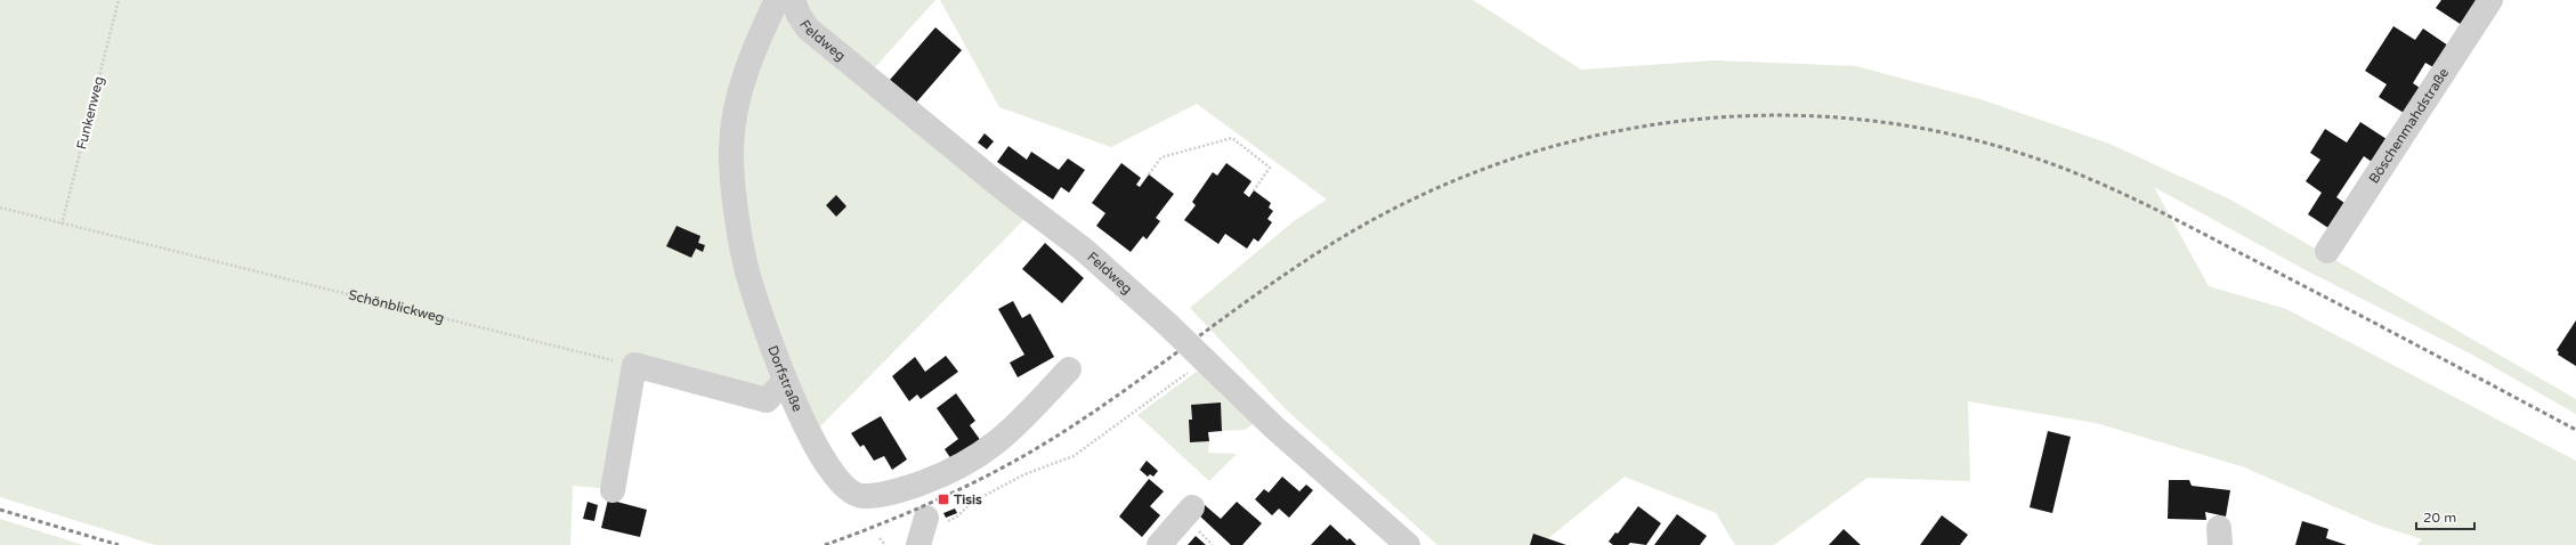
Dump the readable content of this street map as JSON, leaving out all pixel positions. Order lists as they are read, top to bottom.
{
  "streets": {
    "street": ["Feldweg", "Böschenmahdstraße", "Dorfstraße"],
    "path": ["Funkenweg", "Schönblickweg"]
  },
  "crossings": [
    ["Feldweg", "Dorfstraße"],
    ["Funkenweg", "Schönblickweg"]
  ],
  "places": {
    "transit": ["Tisis"]
  },
  "scale_bar": "20 m"
}
